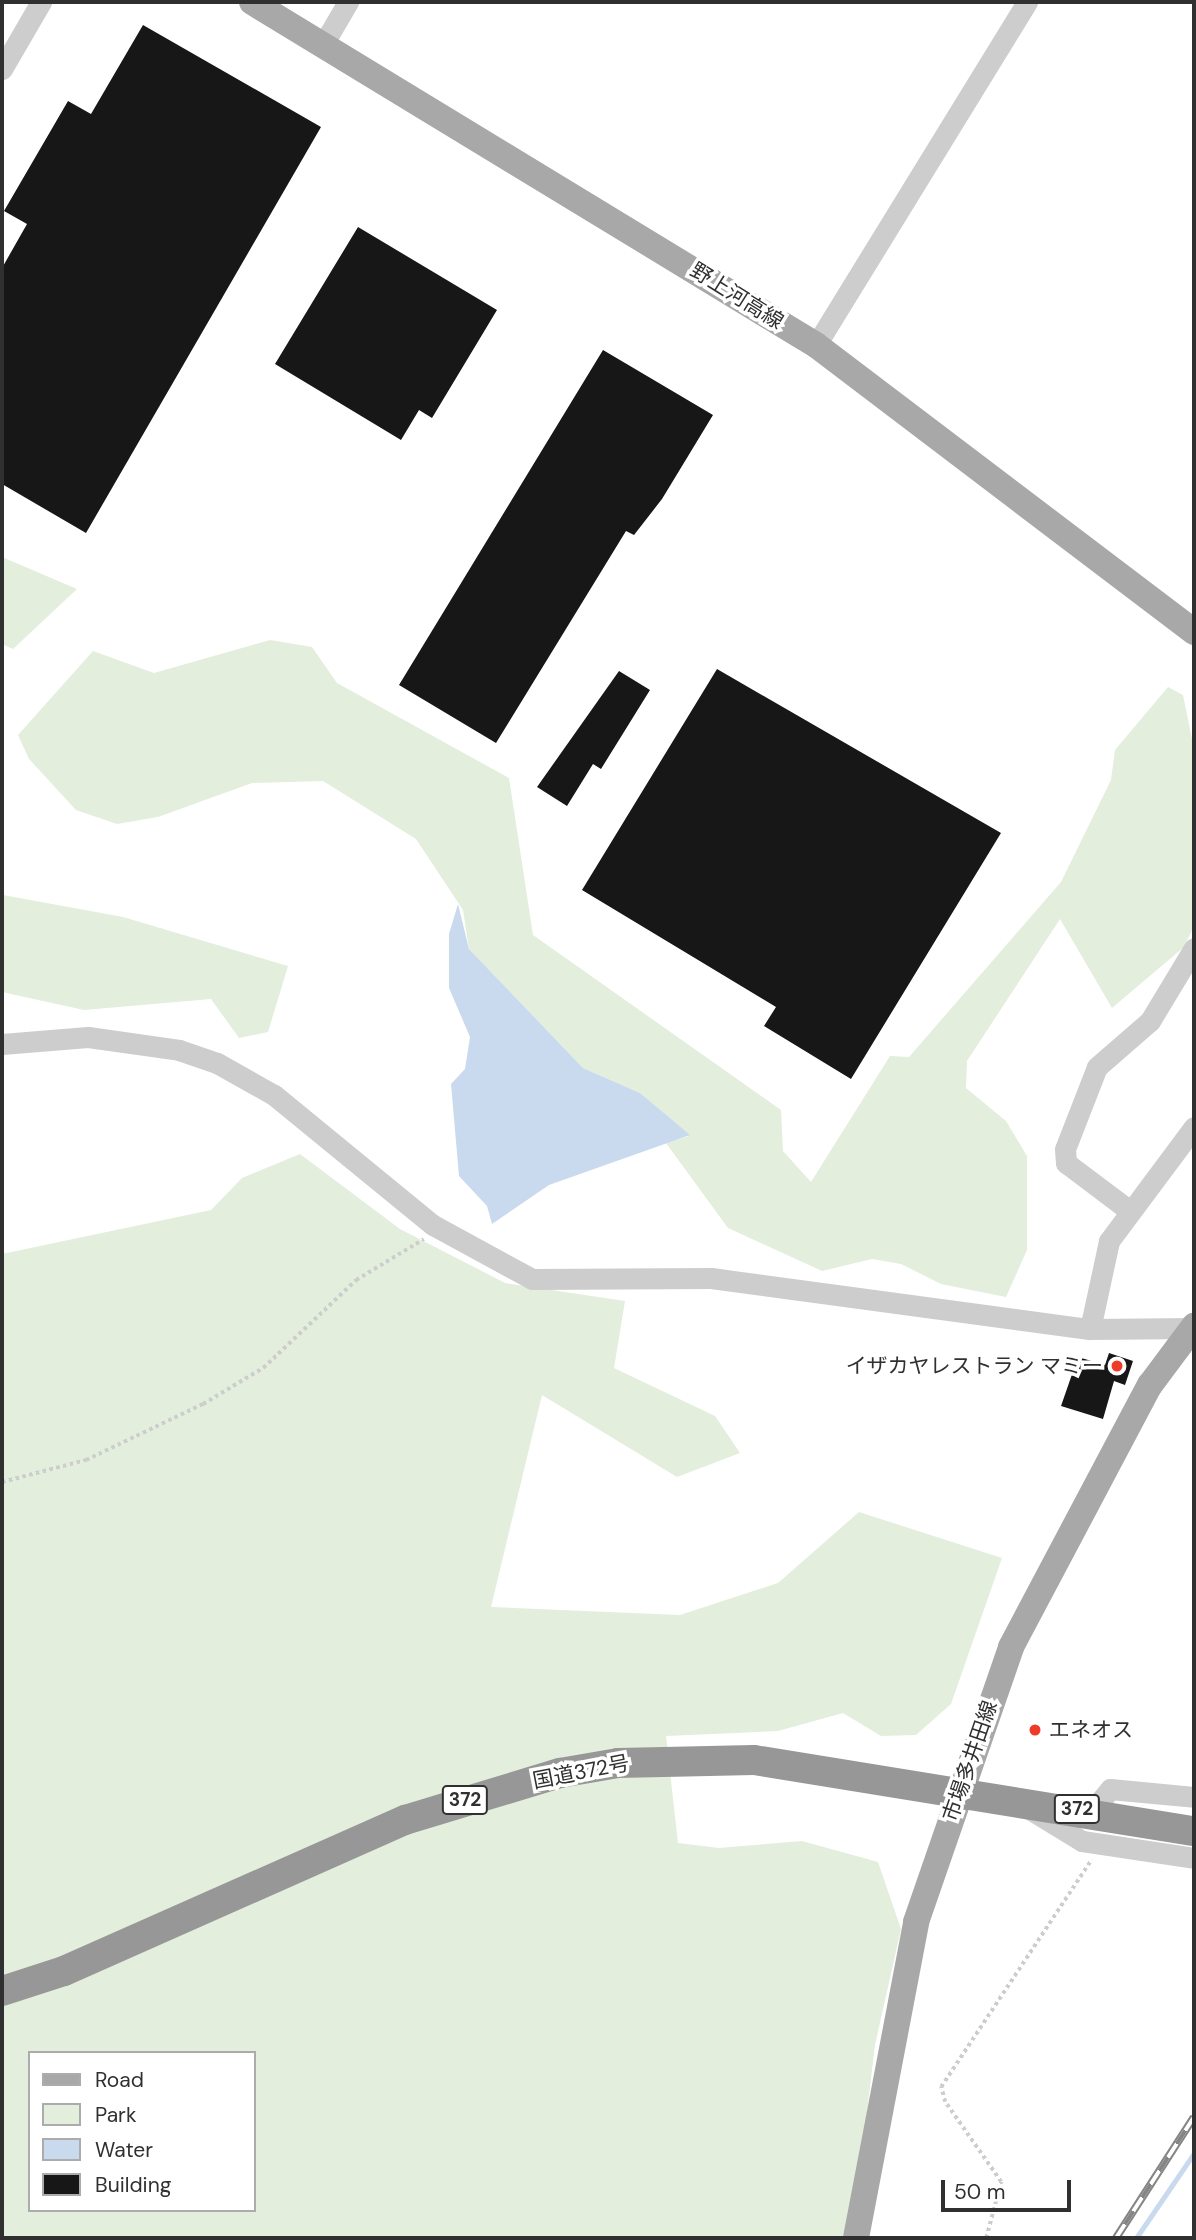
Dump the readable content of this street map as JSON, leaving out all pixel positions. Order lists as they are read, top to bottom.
{
  "streets": {
    "highway": ["国道372号", "372"],
    "main road": ["野上河高線", "市場多井田線"]
  },
  "crossings": [
    ["市場多井田線", "国道372号"]
  ],
  "places": ["イザカヤレストラン マミー", "エネオス"],
  "legend": [
    "Road",
    "Park",
    "Water",
    "Building"
  ],
  "scale_bar": "50 m"
}
